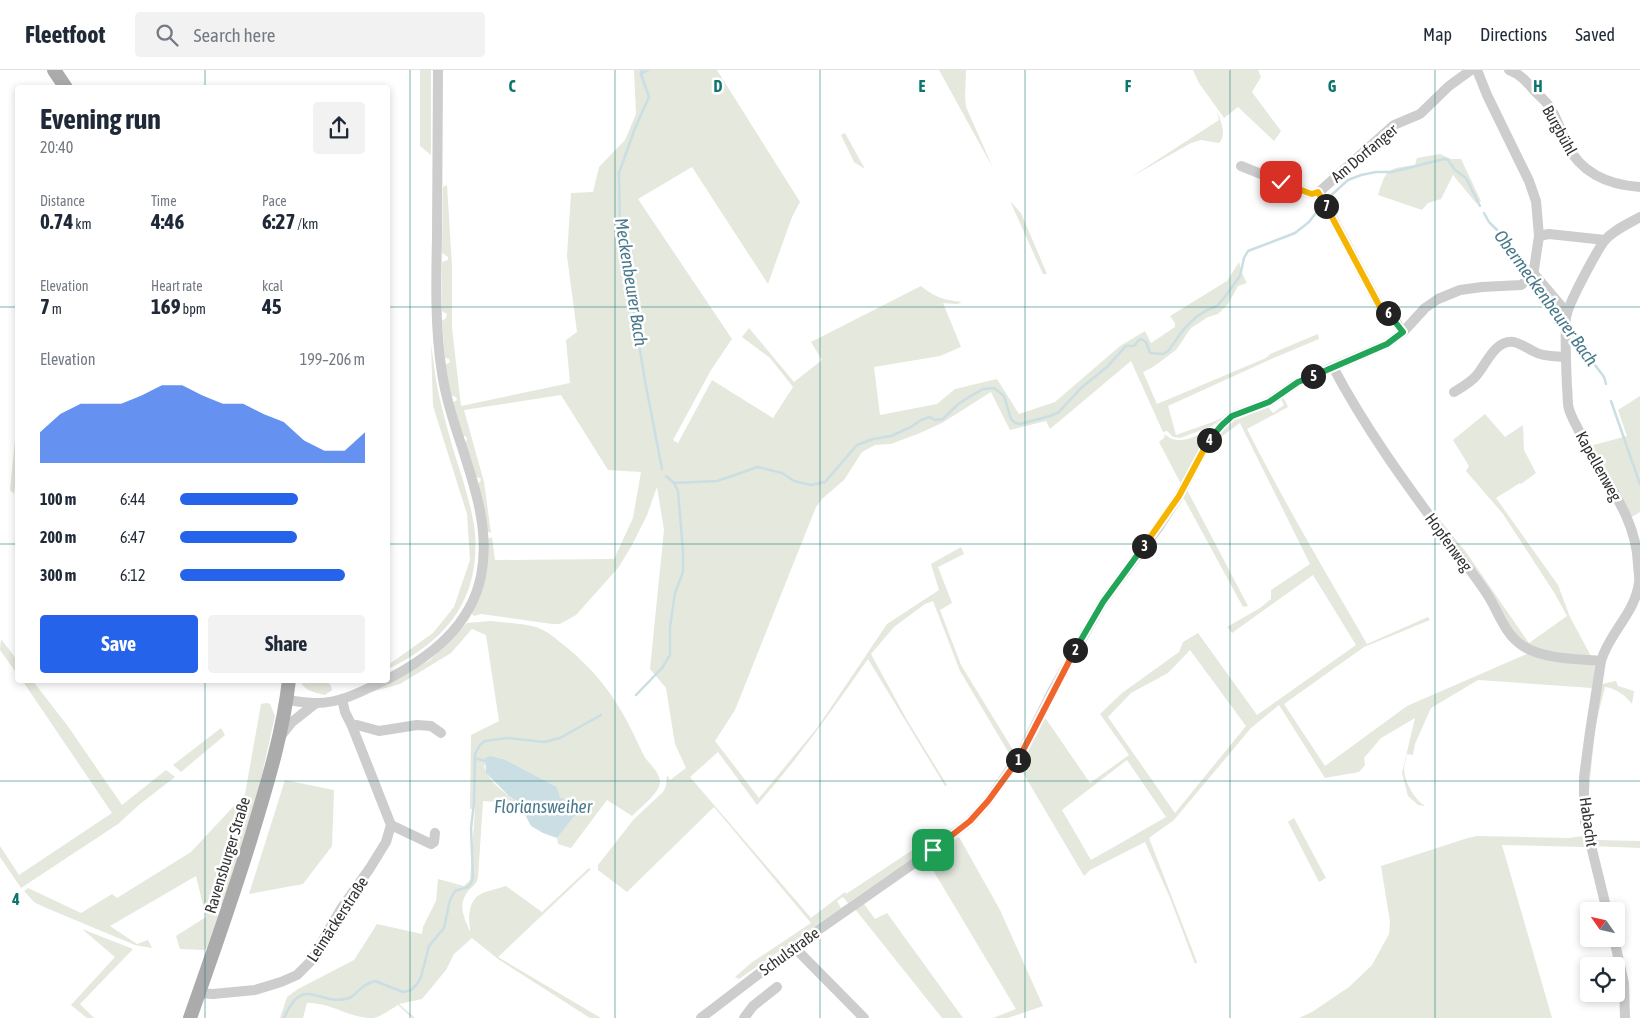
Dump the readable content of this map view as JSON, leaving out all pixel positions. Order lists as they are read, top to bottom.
{
  "streets": {
    "main road": ["Ravensburger Straße"],
    "street": [
      "Burgbühl",
      "Am Dorfanger",
      "Kapellenweg",
      "Hopfenweg",
      "Habacht",
      "Leimäckerstraße",
      "Schulstraße"
    ]
  },
  "crossings": [
    ["Am Dorfanger", "Schulstraße"],
    ["Kapellenweg", "Hopfenweg"],
    ["Kapellenweg", "Habacht"],
    ["Hopfenweg", "Schulstraße"],
    ["Ravensburger Straße", "Leimäckerstraße"]
  ],
  "water": ["Meckenbeurer Bach", "Obermeckenbeurer Bach", "Floriansweiher"],
  "north": "top left",
  "page": {
    "header": "Fleetfoot",
    "search": "Search here",
    "nav": ["Map", "Directions", "Saved"],
    "heading": ["Evening run", "20:40"],
    "stats": [
      ["Distance", "0.74 km"],
      ["Time", "4:46"],
      ["Pace", "6:27 /km"],
      ["Elevation", "7 m"],
      ["Heart rate", "169 bpm"],
      ["kcal", "45"]
    ],
    "pins": [
      "7",
      "6",
      "5",
      "4",
      "3",
      "2",
      "1"
    ],
    "chart": ["Elevation", "199–206 m"],
    "list": [
      {
        "name": "100 m",
        "note": "6:44"
      },
      {
        "name": "200 m",
        "note": "6:47"
      },
      {
        "name": "300 m",
        "note": "6:12"
      }
    ],
    "buttons": ["Save", "Share"]
  },
  "grid": {
    "columns": [
      "C",
      "D",
      "E",
      "F",
      "G",
      "H"
    ],
    "rows": ["4"]
  }
}
